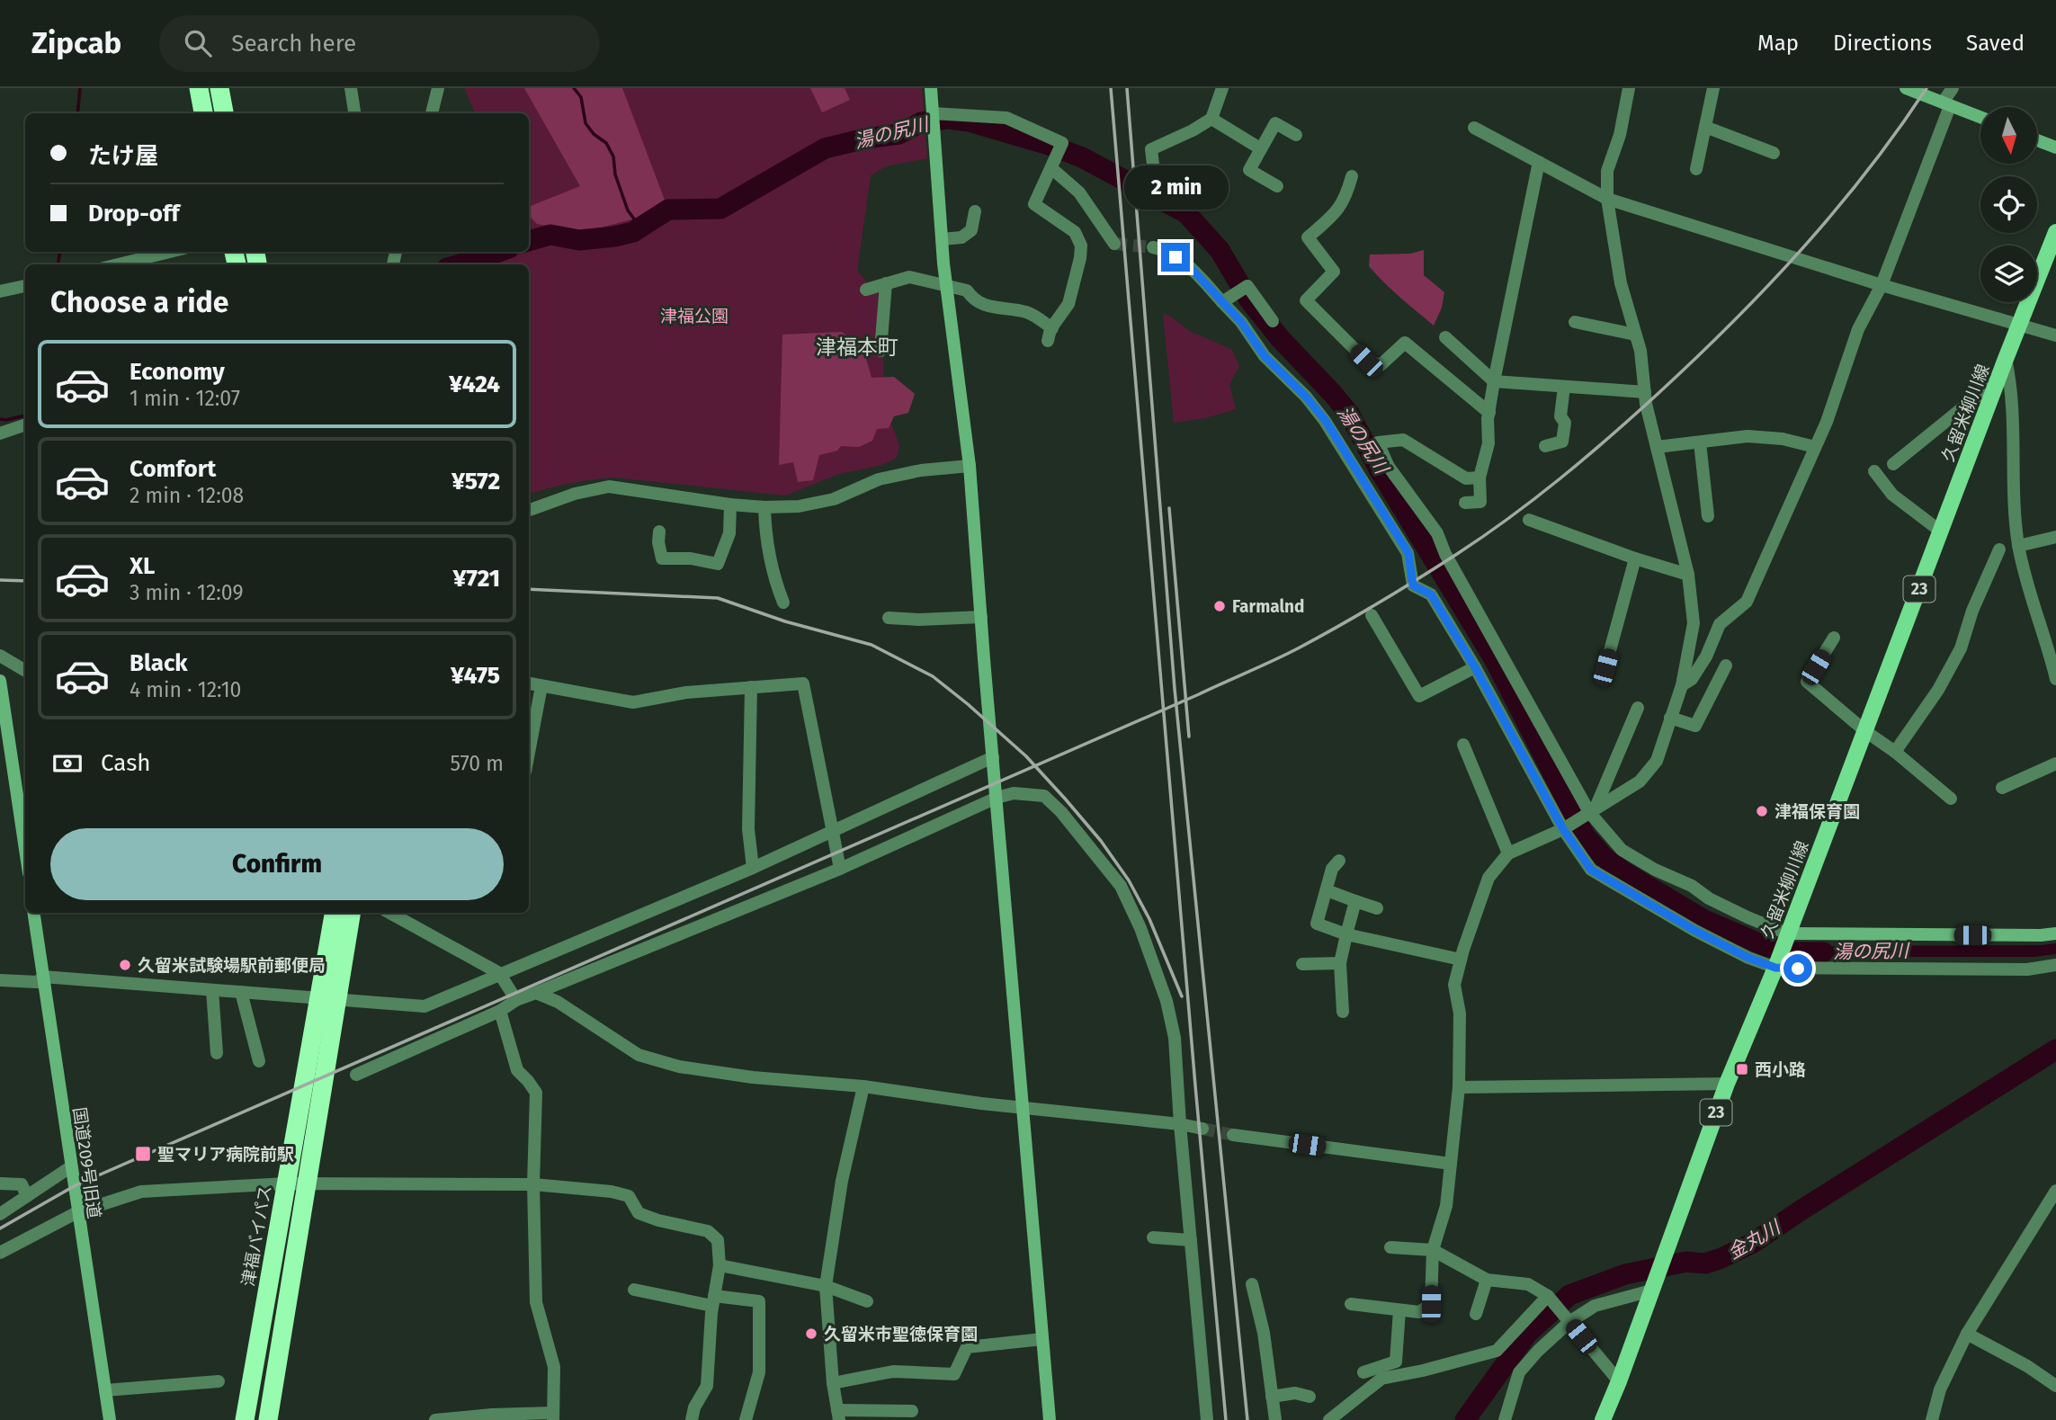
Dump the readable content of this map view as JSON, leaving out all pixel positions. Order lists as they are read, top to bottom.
{
  "streets": {
    "highway": ["津福バイパス"],
    "main road": ["久留米柳川線", "23"],
    "street": ["国道209号旧道"]
  },
  "districts": ["津福本町"],
  "water": ["湯の尻川", "金丸川"],
  "parks": ["津福公園"],
  "places": {
    "other": [
      "Farmalnd",
      "津福保育園",
      "久留米試験場駅前郵便局",
      "久留米市聖徳保育園"
    ],
    "transit": ["西小路", "聖マリア病院前駅"]
  },
  "north": "bottom",
  "page": {
    "header": "Zipcab",
    "search": "Search here",
    "nav": ["Map", "Directions", "Saved"],
    "banner": ["たけ屋", "Drop-off"],
    "bubble": "2 min",
    "heading": "Choose a ride",
    "list": [
      {
        "name": "Economy",
        "note": "1 min · 12:07",
        "value": "¥424"
      },
      {
        "name": "Comfort",
        "note": "2 min · 12:08",
        "value": "¥572"
      },
      {
        "name": "XL",
        "note": "3 min · 12:09",
        "value": "¥721"
      },
      {
        "name": "Black",
        "note": "4 min · 12:10",
        "value": "¥475"
      }
    ],
    "pay": ["Cash", "570 m"],
    "buttons": "Confirm"
  }
}
